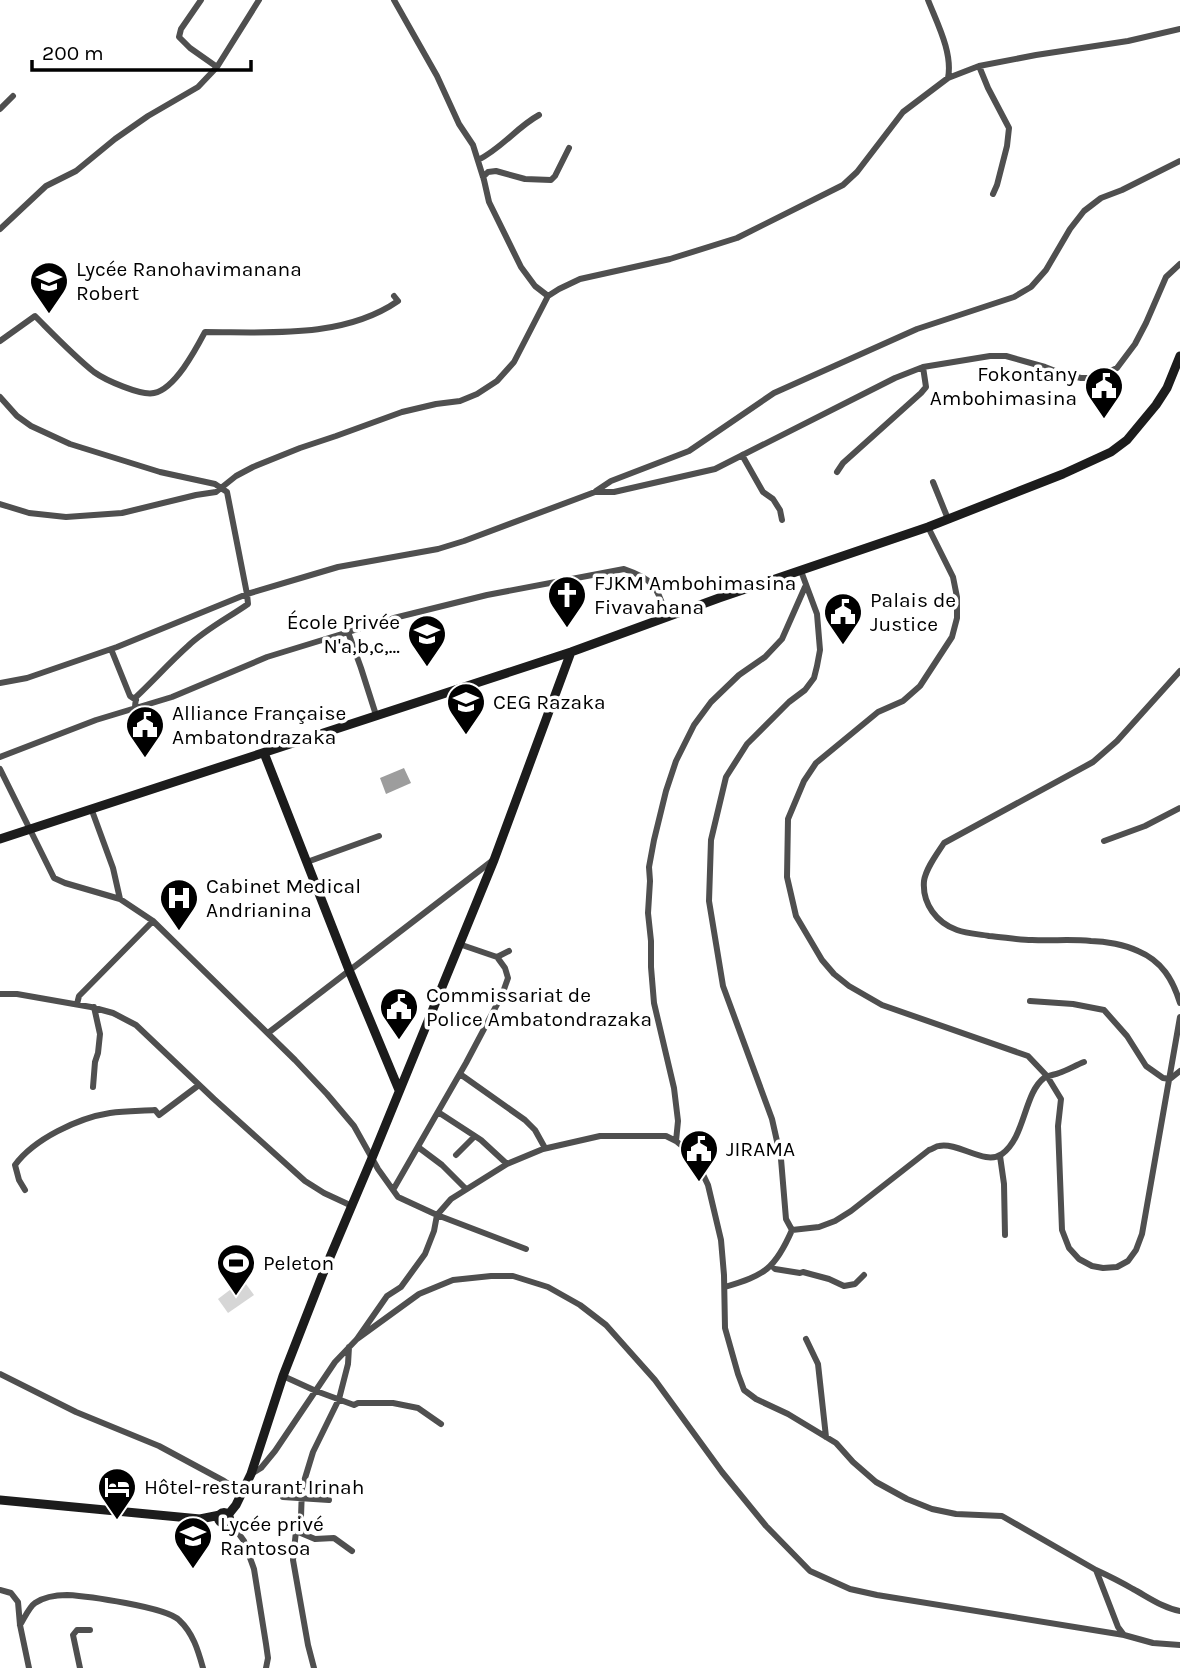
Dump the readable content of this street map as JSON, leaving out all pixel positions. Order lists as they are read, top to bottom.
{
  "places": {
    "school or university": [
      "Lycée Ranohavimanana Robert",
      "École Privée N'a,b,c,...",
      "CEG Razaka",
      "Lycée privé Rantosoa"
    ],
    "public building": [
      "Fokontany Ambohimasina",
      "Palais de Justice",
      "Alliance Française Ambatondrazaka",
      "Commissariat de Police Ambatondrazaka",
      "JIRAMA"
    ],
    "church": ["FJKM Ambohimasina Fivavahana"],
    "hospital": ["Cabinet Medical Andrianina"],
    "sports": ["Peleton"],
    "hotel": ["Hôtel-restaurant Irinah"]
  },
  "scale_bar": "200 m"
}
